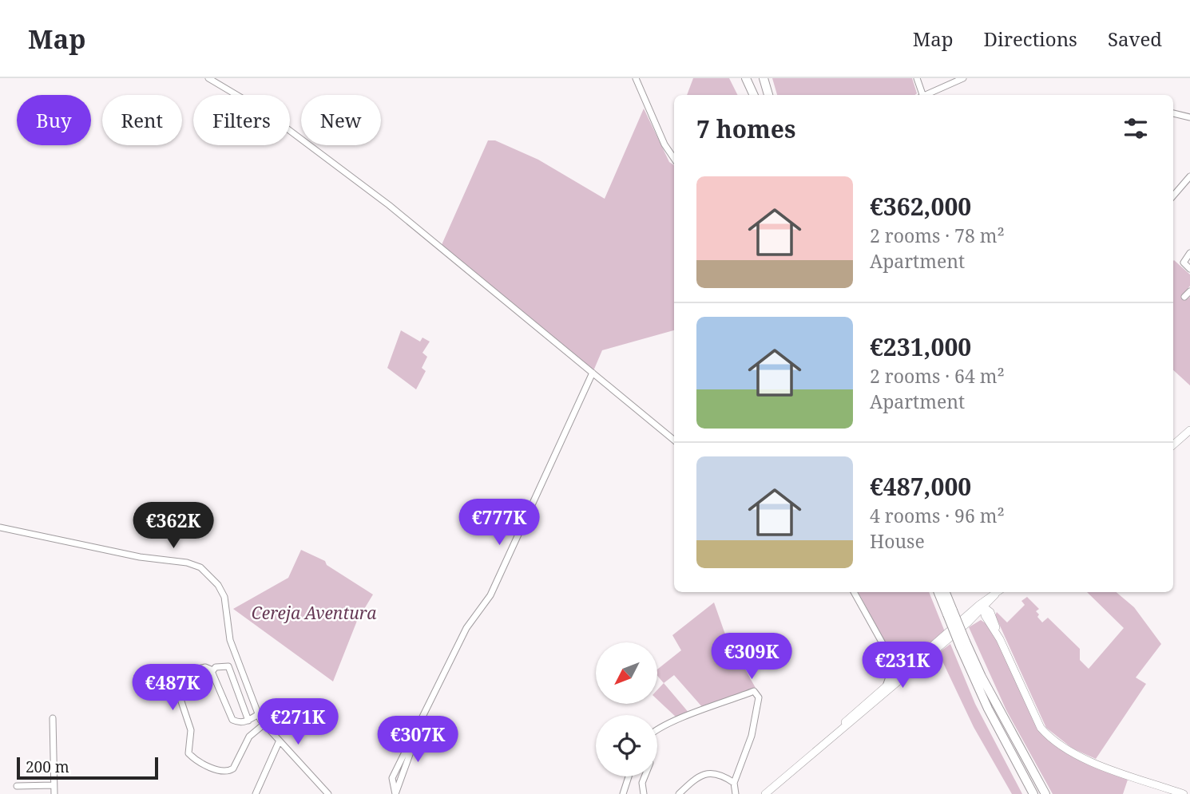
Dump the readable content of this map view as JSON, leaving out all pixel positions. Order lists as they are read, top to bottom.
{
  "parks": ["Cereja Aventura"],
  "scale_bar": "200 m",
  "north": "bottom left",
  "page": {
    "header": "Map",
    "nav": ["Map", "Directions", "Saved"],
    "chip": [
      "Buy",
      "Rent",
      "Filters",
      "New"
    ],
    "heading": "7 homes",
    "list": [
      {
        "name": "€362,000",
        "note": "2 rooms · 78 m² · Apartment"
      },
      {
        "name": "€231,000",
        "note": "2 rooms · 64 m² · Apartment"
      },
      {
        "name": "€487,000",
        "note": "4 rooms · 96 m² · House"
      }
    ],
    "price": [
      "€777K",
      "€362K",
      "€309K",
      "€231K",
      "€487K",
      "€271K",
      "€307K"
    ],
    "scale": "200 m"
  }
}
